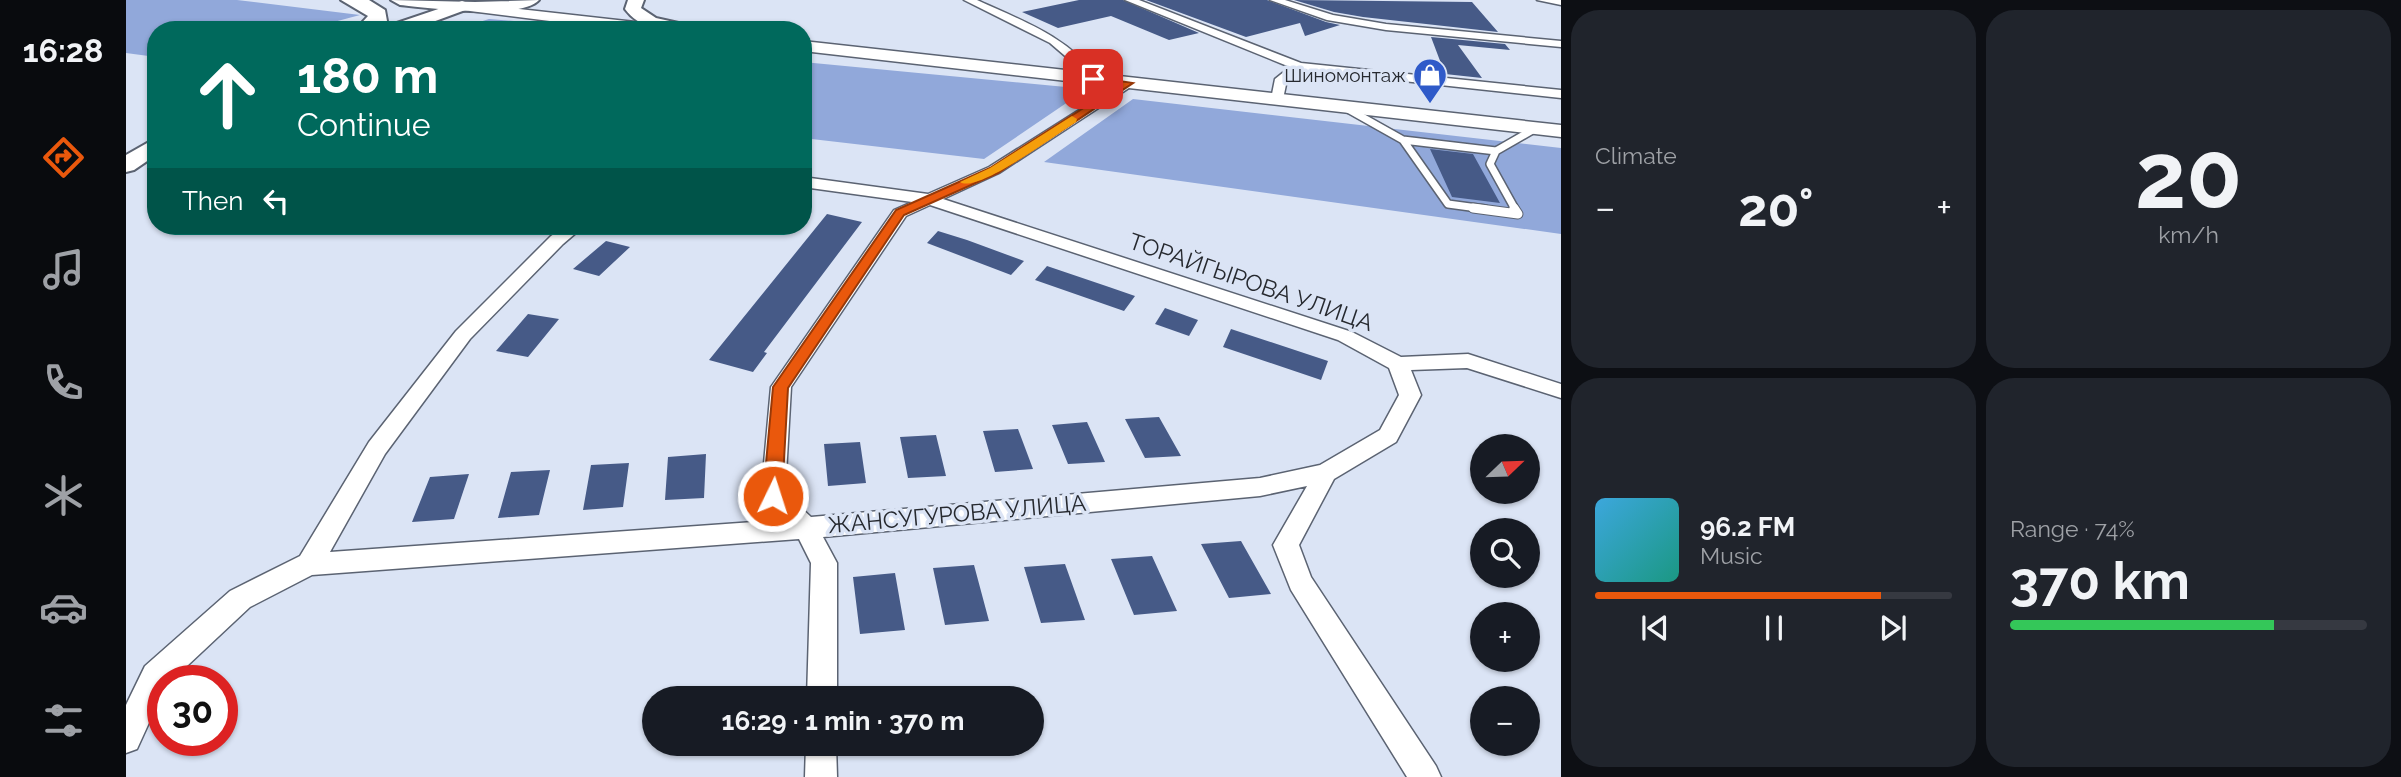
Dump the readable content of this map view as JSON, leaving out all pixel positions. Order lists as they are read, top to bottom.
{
  "streets": {
    "street": ["ТОРАЙГЫРОВА УЛИЦА", "ЖАНСУГУРОВА УЛИЦА"]
  },
  "crossings": [
    ["ТОРАЙГЫРОВА УЛИЦА", "ЖАНСУГУРОВА УЛИЦА"]
  ],
  "places": {
    "shop": ["Шиномонтаж"]
  },
  "north": "top right",
  "page": {
    "tabs": "16:28",
    "tile": [
      "Climate",
      ["20", "km/h"],
      ["Range · 74%", "370 km"]
    ],
    "turn": ["180 m", "Continue"],
    "then": "Then",
    "heat": ["−", "20°", "+"],
    "map_buttons": ["+", "−"],
    "song": ["96.2 FM", "Music"],
    "limit": "30",
    "trip": "16:29 · 1 min · 370 m"
  }
}
